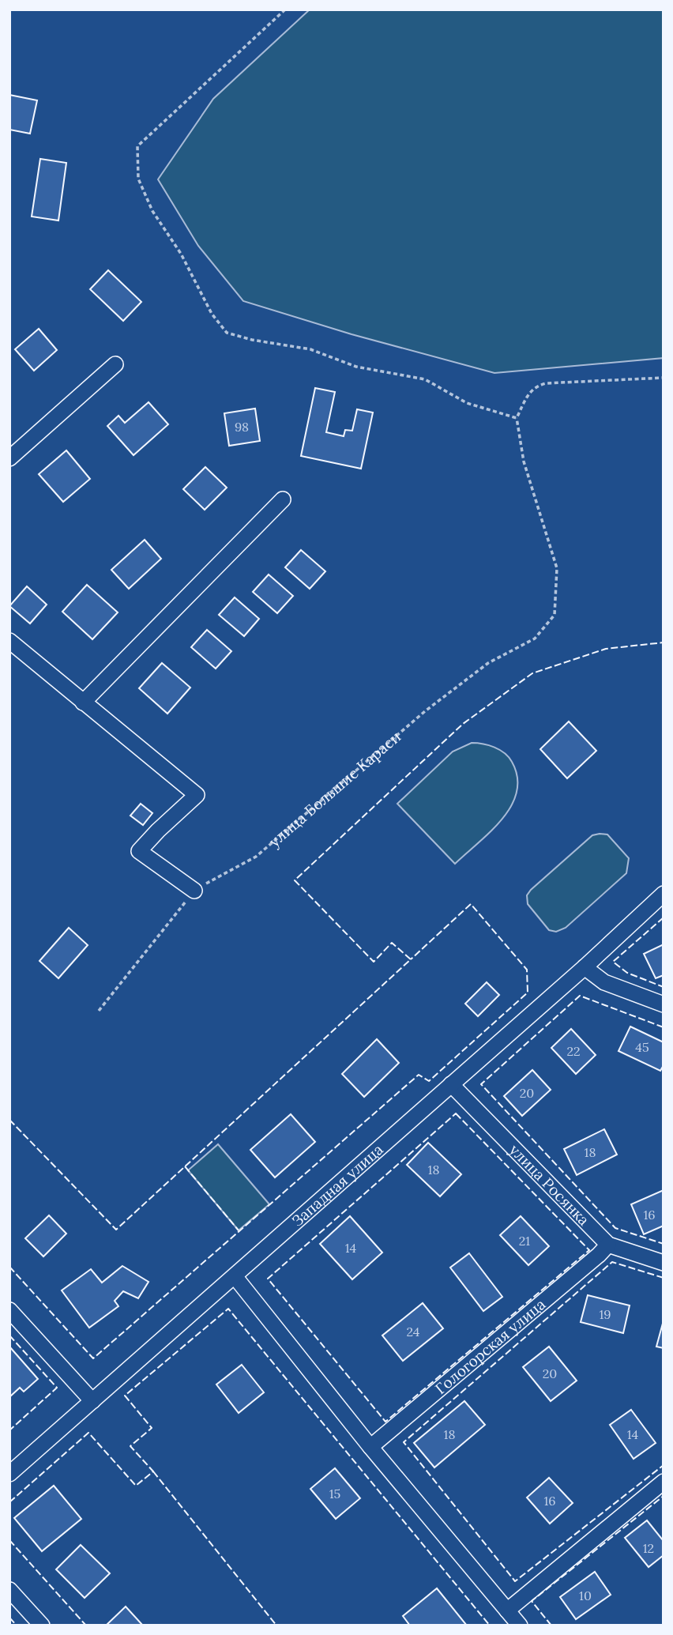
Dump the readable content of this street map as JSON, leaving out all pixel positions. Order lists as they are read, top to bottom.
{
  "streets": {
    "street": ["Западная улица", "улица Росянка", "Гологорская улица"],
    "path": ["улица Большие Караси"]
  },
  "crossings": [
    ["Западная улица", "улица Росянка"],
    ["улица Росянка", "Гологорская улица"]
  ],
  "house_numbers": [
    "98",
    "45",
    "22",
    "20",
    "18",
    "18",
    "16",
    "21",
    "14",
    "19",
    "24",
    "20",
    "18",
    "14",
    "15",
    "16",
    "12",
    "10"
  ]
}
